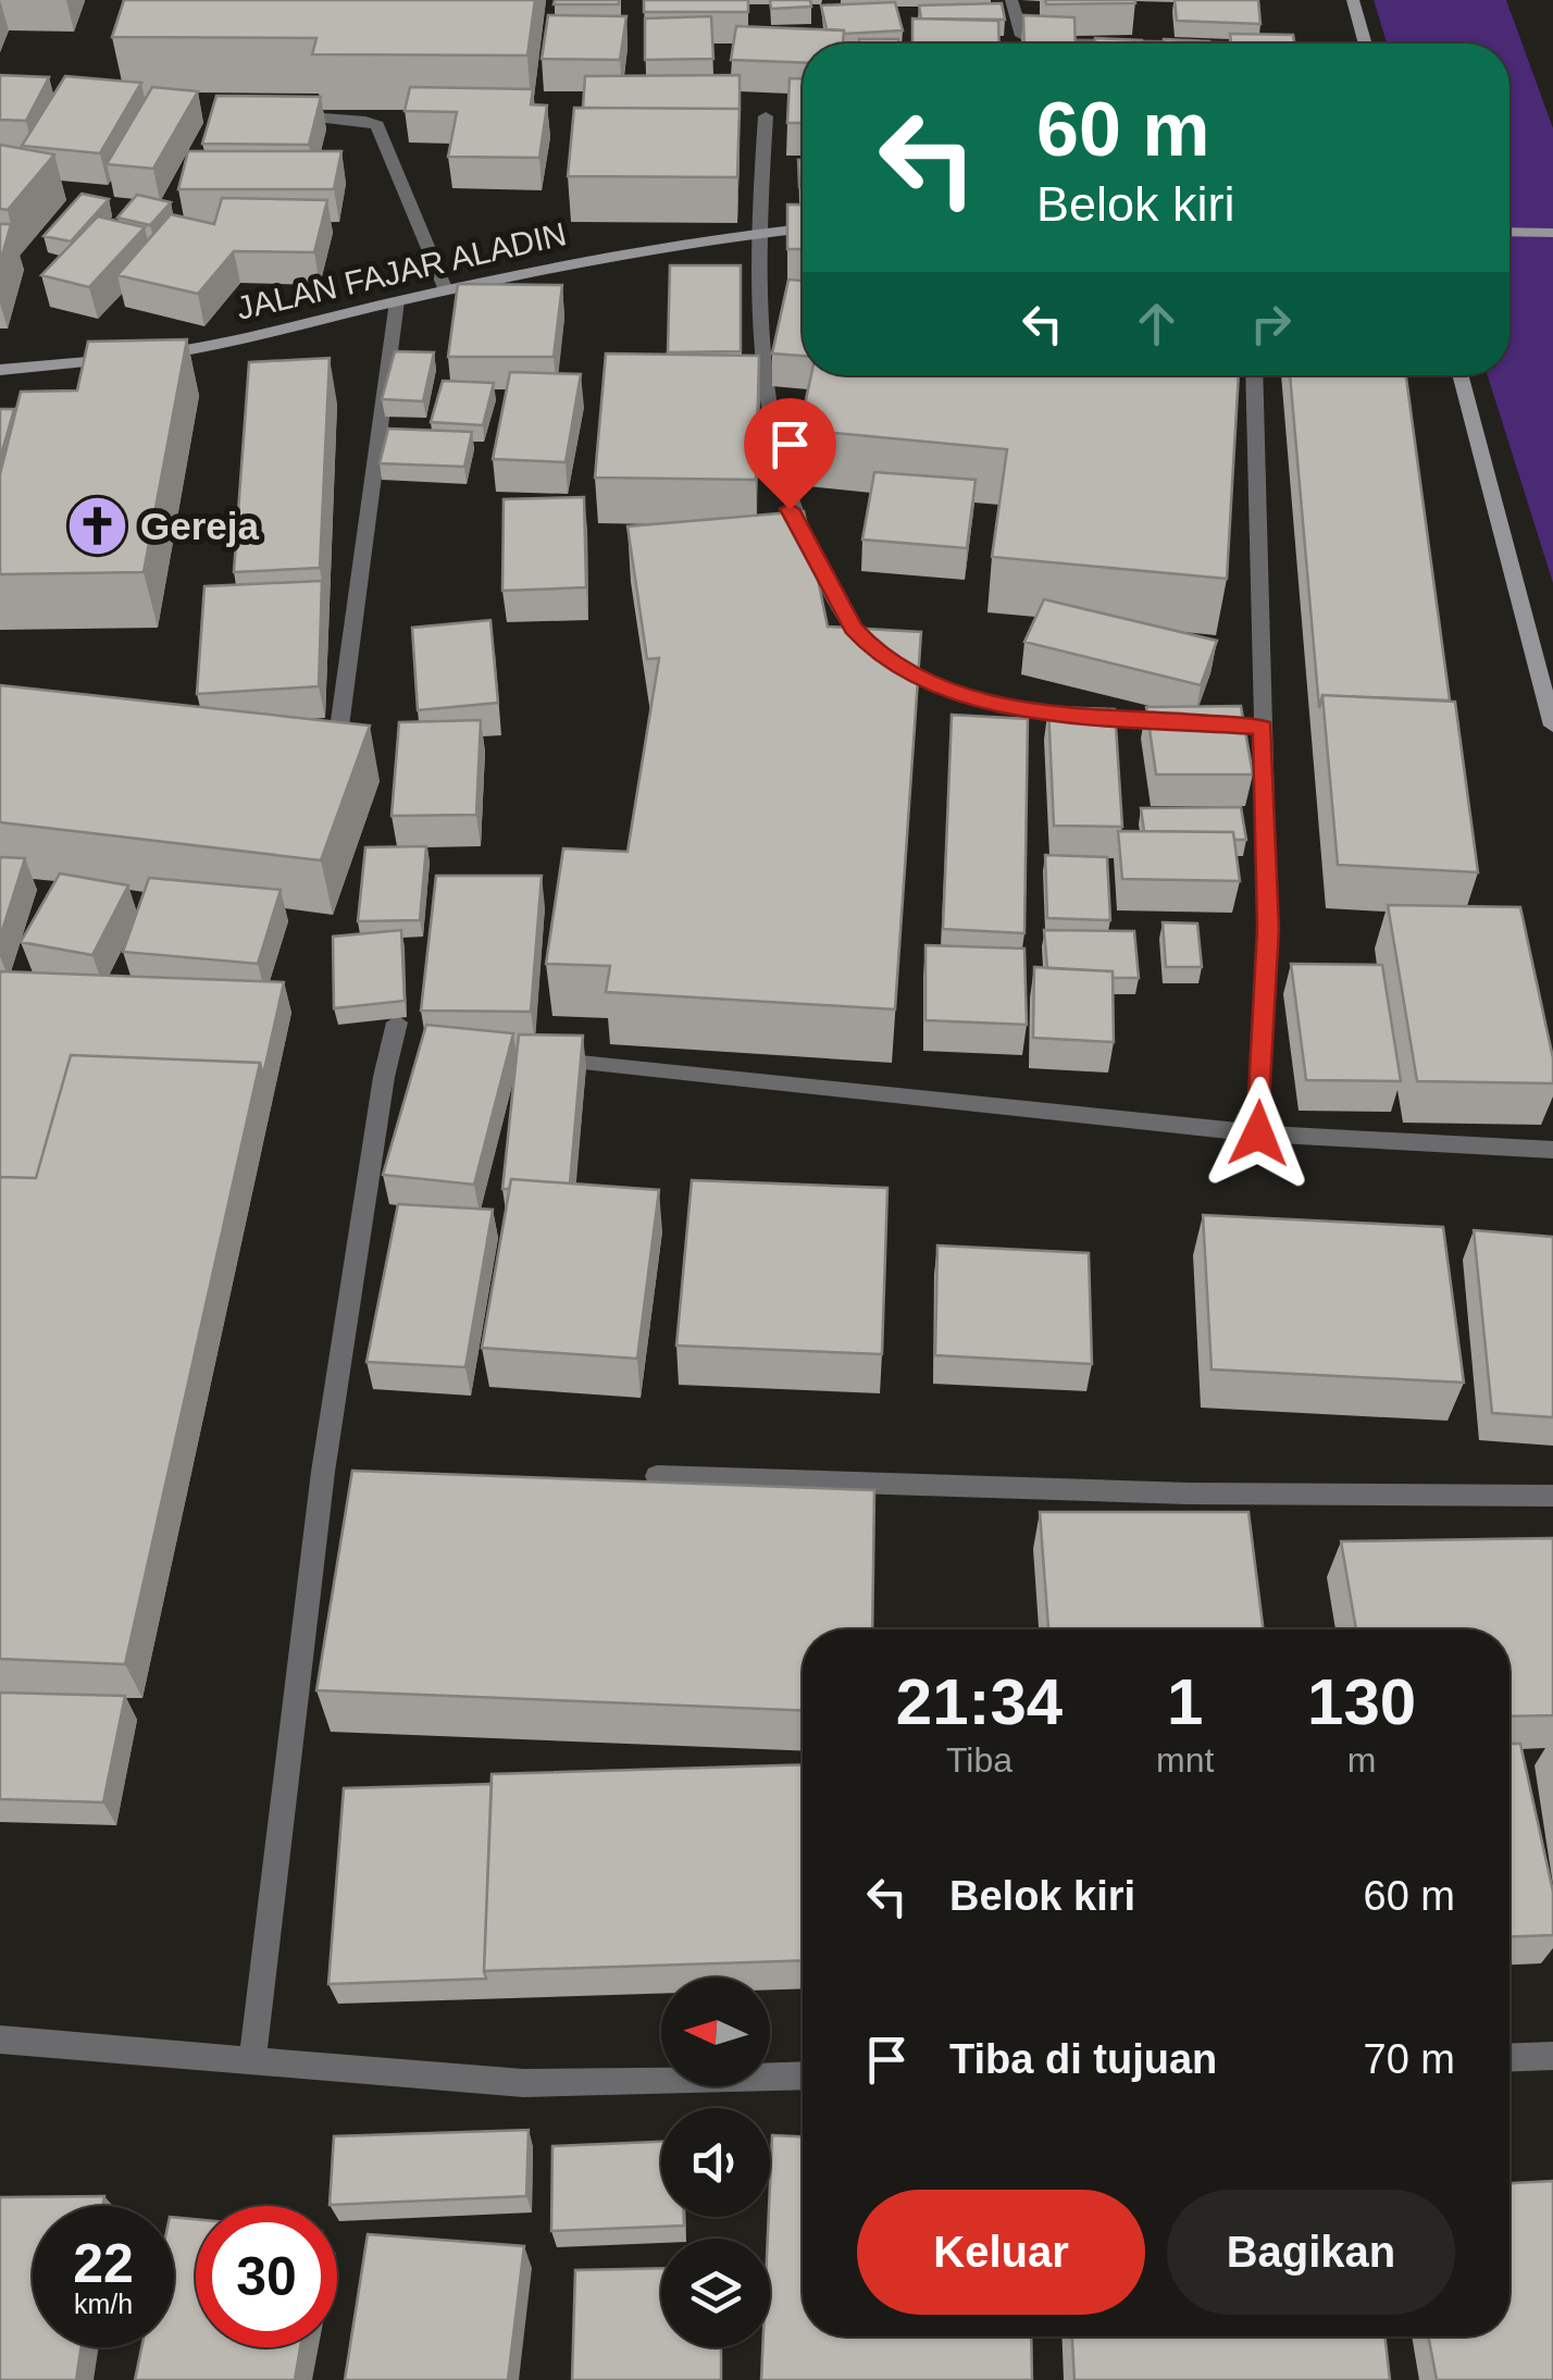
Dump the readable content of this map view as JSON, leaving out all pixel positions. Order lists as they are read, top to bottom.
{
  "streets": {
    "street": ["JALAN FAJAR ALADIN"]
  },
  "places": {
    "church": ["Gereja"]
  },
  "north": "left",
  "page": {
    "turn": ["60 m", "Belok kiri"],
    "eta": [
      "21:34",
      "Tiba",
      "1",
      "mnt",
      "130",
      "m"
    ],
    "list": [
      {
        "name": "Belok kiri",
        "value": "60 m"
      },
      {
        "name": "Tiba di tujuan",
        "value": "70 m"
      }
    ],
    "buttons": ["Keluar", "Bagikan"],
    "speed": "22 km/h",
    "limit": "30"
  }
}
